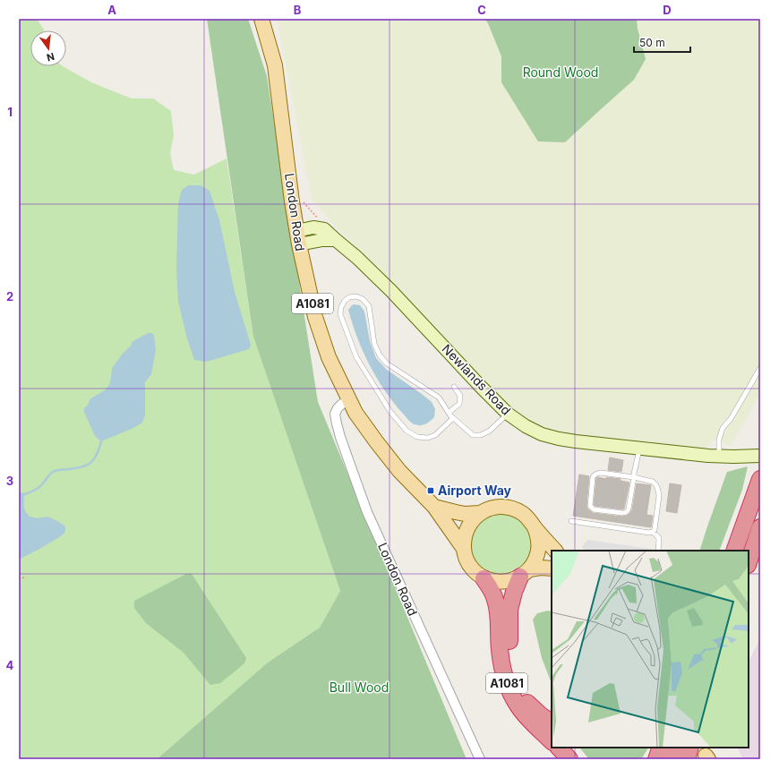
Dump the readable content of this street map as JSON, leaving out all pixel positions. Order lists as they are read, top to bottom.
{
  "streets": {
    "highway": ["A1081"],
    "main road": ["London Road"],
    "street": ["Newlands Road"]
  },
  "crossings": [
    ["London Road", "A1081"]
  ],
  "parks": ["Round Wood", "Bull Wood"],
  "places": {
    "transit": ["Airport Way"]
  },
  "scale_bar": "50 m",
  "north": "bottom",
  "grid": {
    "columns": [
      "A",
      "B",
      "C",
      "D"
    ],
    "rows": [
      "1",
      "2",
      "3",
      "4"
    ]
  }
}
